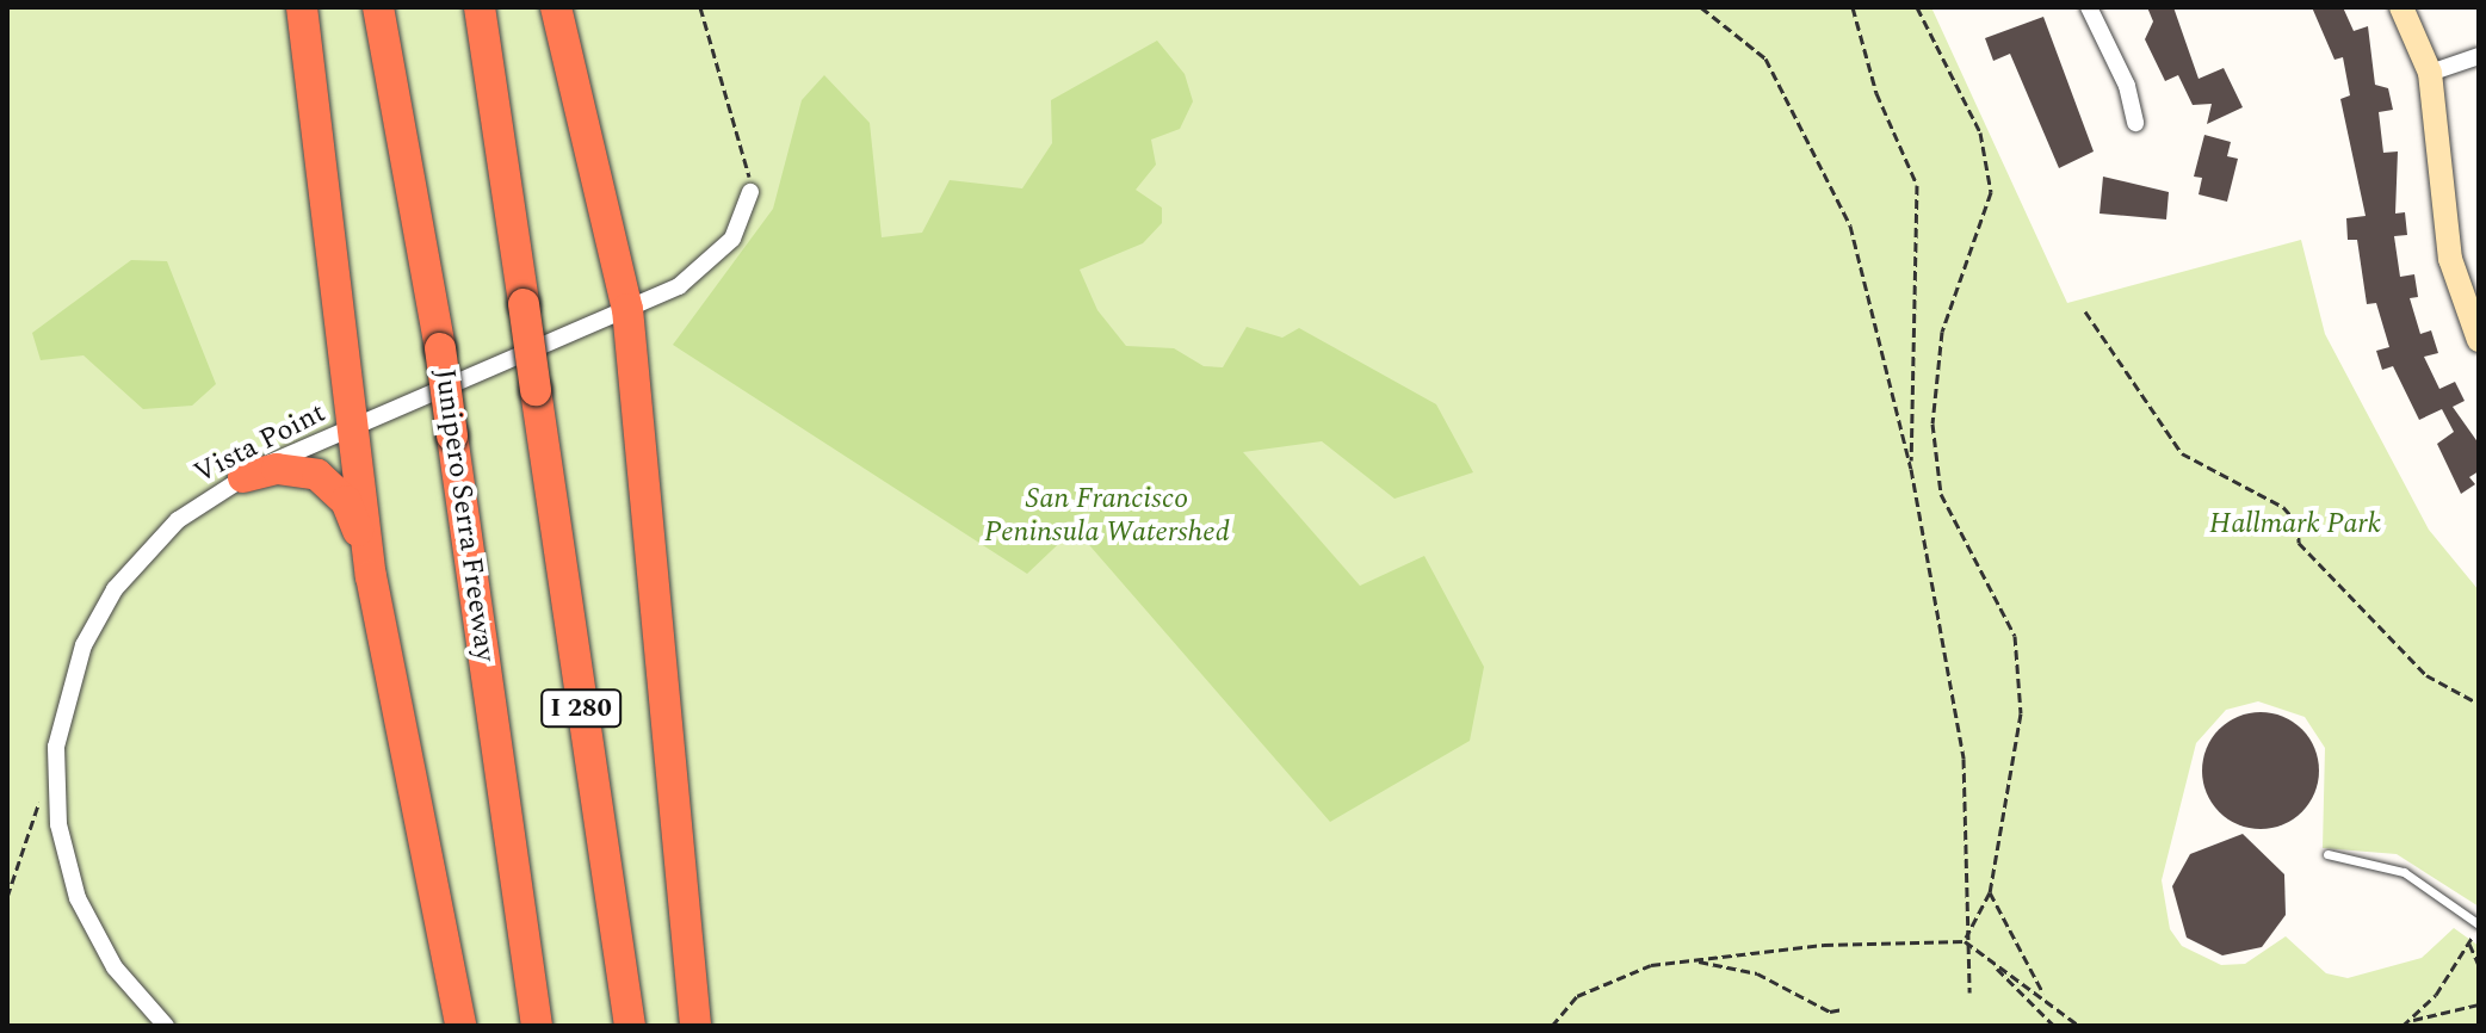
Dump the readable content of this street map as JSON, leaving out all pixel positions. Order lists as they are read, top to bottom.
{
  "streets": {
    "highway": ["Junipero Serra Freeway", "I 280"],
    "street": ["Vista Point"]
  },
  "parks": ["San Francisco Peninsula Watershed", "Hallmark Park"]
}
